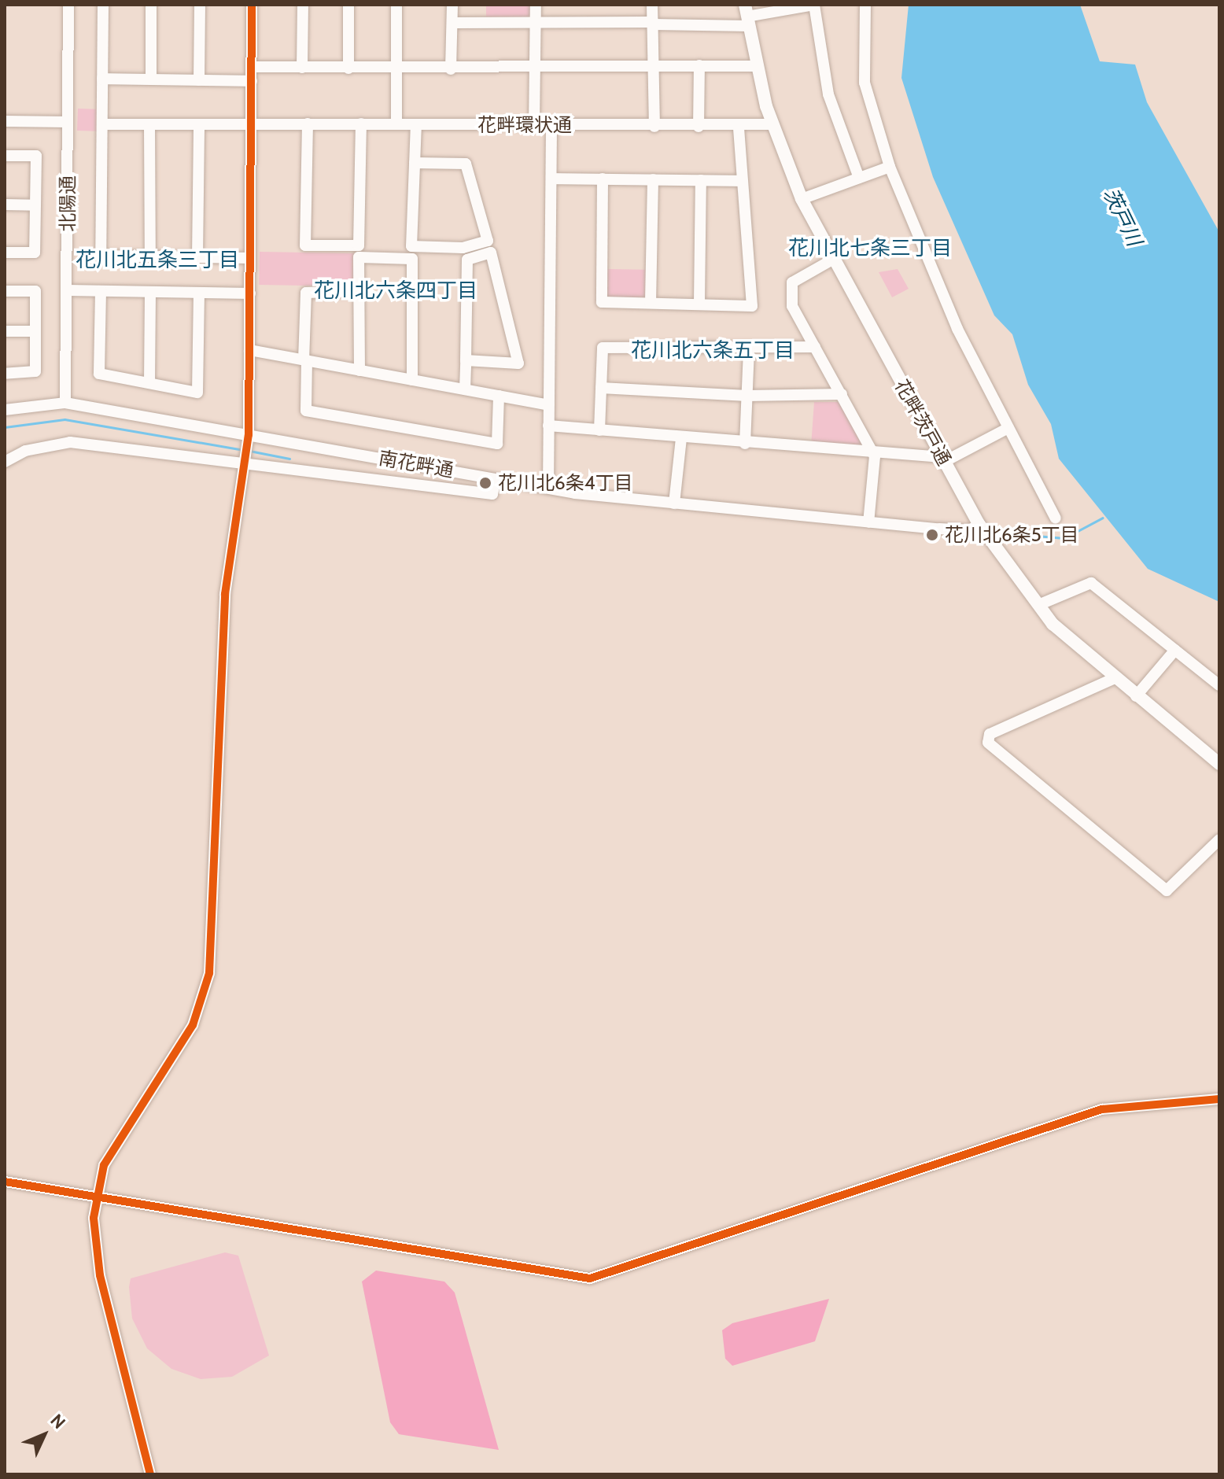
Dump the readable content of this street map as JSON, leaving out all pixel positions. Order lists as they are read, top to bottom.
{
  "streets": {
    "main road": ["花畔茨戸通"],
    "street": ["花畔環状通", "北陽通", "南花畔通"]
  },
  "crossings": [
    ["花畔環状通", "花畔茨戸通"],
    ["北陽通", "南花畔通"],
    ["花畔茨戸通", "南花畔通"]
  ],
  "districts": [
    "花川北七条三丁目",
    "花川北五条三丁目",
    "花川北六条四丁目",
    "花川北六条五丁目"
  ],
  "water": ["茨戸川"],
  "places": ["花川北6条4丁目", "花川北6条5丁目"],
  "north": "top right"
}
